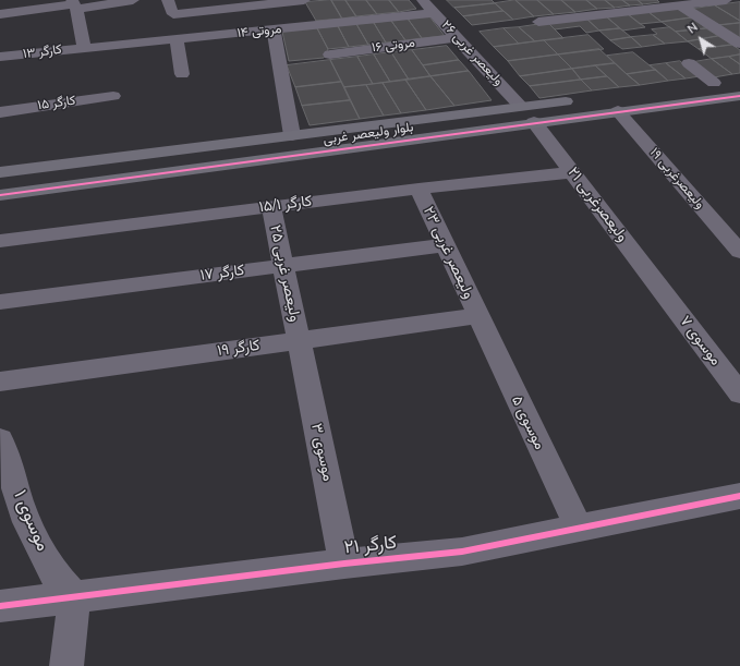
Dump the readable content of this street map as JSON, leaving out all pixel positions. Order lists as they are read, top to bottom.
{
  "streets": {
    "street": [
      "مروتی ۱۴",
      "مروتی ۱۶",
      "کارگر ۱۳",
      "ولیعصر غربی ۲۶",
      "کارگر ۱۵",
      "بلوار ولیعصر غربی",
      "ولیعصرغربی ۱۹",
      "کارگر ۱۵/۱",
      "ولیعصرغربی ۲۱",
      "ولیعصر غربی ۲۳",
      "کارگر ۱۷",
      "ولیعصر غربی ۲۵",
      "موسوی ۷",
      "کارگر ۱۹",
      "موسوی ۵",
      "موسوی ۳",
      "موسوی ۱",
      "کارگر ۲۱"
    ]
  },
  "crossings": [
    ["مروتی ۱۴", "کارگر ۱۳"],
    ["مروتی ۱۴", "ولیعصر غربی ۲۶"],
    ["مروتی ۱۶", "ولیعصر غربی ۲۶"],
    ["ولیعصر غربی ۲۶", "بلوار ولیعصر غربی"],
    ["بلوار ولیعصر غربی", "ولیعصرغربی ۱۹"],
    ["بلوار ولیعصر غربی", "ولیعصرغربی ۲۱"],
    ["کارگر ۱۵/۱", "ولیعصرغربی ۲۱"],
    ["کارگر ۱۵/۱", "ولیعصر غربی ۲۳"],
    ["کارگر ۱۵/۱", "ولیعصر غربی ۲۵"],
    ["ولیعصرغربی ۲۱", "موسوی ۷"],
    ["ولیعصر غربی ۲۳", "کارگر ۱۷"],
    ["ولیعصر غربی ۲۳", "کارگر ۱۹"],
    ["ولیعصر غربی ۲۳", "موسوی ۵"],
    ["کارگر ۱۷", "ولیعصر غربی ۲۵"],
    ["ولیعصر غربی ۲۵", "کارگر ۱۹"],
    ["ولیعصر غربی ۲۵", "موسوی ۳"],
    ["کارگر ۱۹", "موسوی ۵"],
    ["کارگر ۱۹", "موسوی ۳"],
    ["موسوی ۵", "کارگر ۲۱"],
    ["موسوی ۳", "کارگر ۲۱"],
    ["موسوی ۱", "کارگر ۲۱"]
  ],
  "north": "top left"
}
